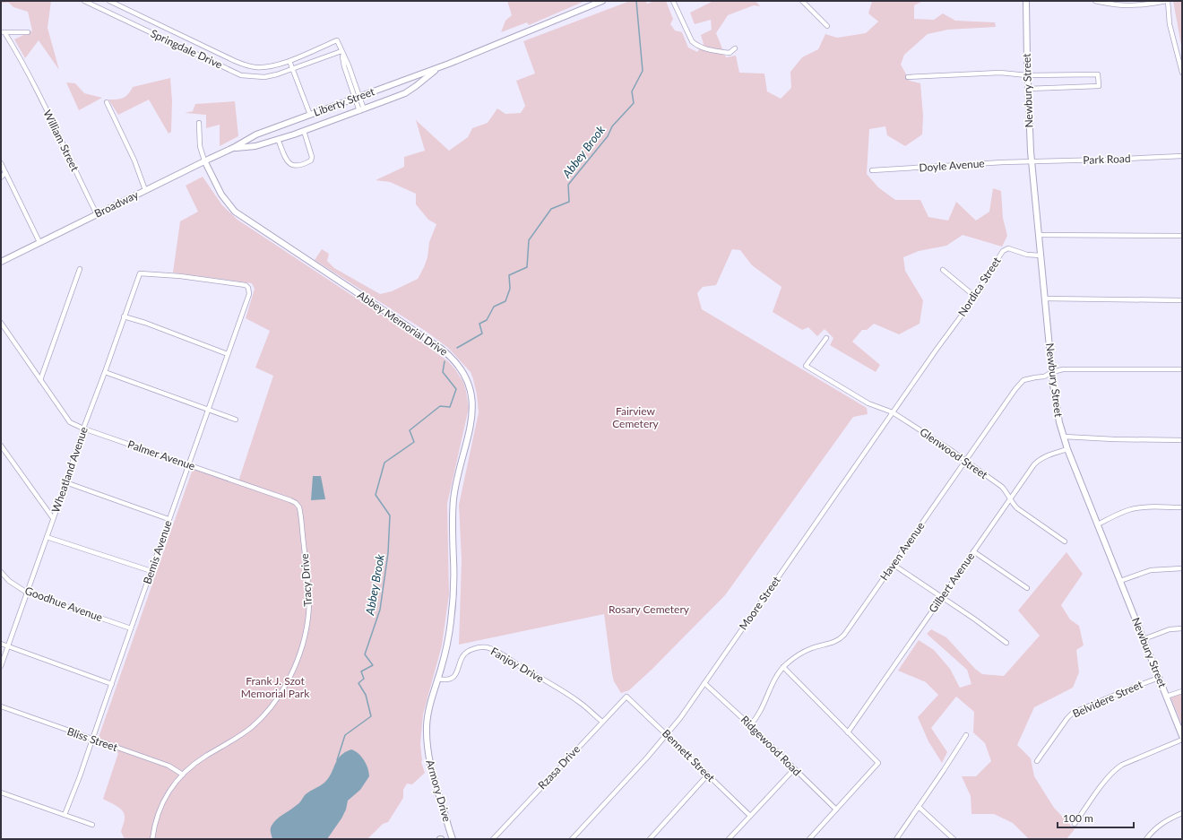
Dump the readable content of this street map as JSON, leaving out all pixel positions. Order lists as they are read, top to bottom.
{
  "streets": {
    "main road": [
      "Newbury Street",
      "Liberty Street",
      "Broadway",
      "Abbey Memorial Drive",
      "Armory Drive"
    ],
    "street": [
      "Springdale Drive",
      "William Street",
      "Park Road",
      "Doyle Avenue",
      "Nordica Street",
      "Glenwood Street",
      "Palmer Avenue",
      "Wheatland Avenue",
      "Haven Avenue",
      "Bemis Avenue",
      "Tracy Drive",
      "Gilbert Avenue",
      "Moore Street",
      "Goodhue Avenue",
      "Fanjoy Drive",
      "Belvidere Street",
      "Bliss Street",
      "Ridgewood Road",
      "Bennett Street",
      "Rzasa Drive"
    ]
  },
  "crossings": [
    ["Newbury Street", "Park Road"],
    ["Newbury Street", "Doyle Avenue"],
    ["Newbury Street", "Nordica Street"],
    ["Newbury Street", "Haven Avenue"],
    ["Newbury Street", "Gilbert Avenue"],
    ["Newbury Street", "Belvidere Street"],
    ["Liberty Street", "Broadway"],
    ["William Street", "Broadway"],
    ["Park Road", "Doyle Avenue"],
    ["Broadway", "Abbey Memorial Drive"],
    ["Nordica Street", "Moore Street"],
    ["Abbey Memorial Drive", "Fanjoy Drive"],
    ["Abbey Memorial Drive", "Armory Drive"],
    ["Glenwood Street", "Haven Avenue"],
    ["Glenwood Street", "Gilbert Avenue"],
    ["Glenwood Street", "Moore Street"],
    ["Palmer Avenue", "Wheatland Avenue"],
    ["Palmer Avenue", "Bemis Avenue"],
    ["Palmer Avenue", "Tracy Drive"],
    ["Wheatland Avenue", "Bemis Avenue"],
    ["Wheatland Avenue", "Goodhue Avenue"],
    ["Haven Avenue", "Ridgewood Road"],
    ["Bemis Avenue", "Goodhue Avenue"],
    ["Bemis Avenue", "Bliss Street"],
    ["Tracy Drive", "Bliss Street"],
    ["Moore Street", "Ridgewood Road"],
    ["Moore Street", "Bennett Street"],
    ["Fanjoy Drive", "Rzasa Drive"],
    ["Fanjoy Drive", "Armory Drive"],
    ["Bennett Street", "Rzasa Drive"]
  ],
  "water": ["Abbey Brook"],
  "parks": ["Fairview Cemetery", "Rosary Cemetery", "Frank J. Szot Memorial Park"],
  "scale_bar": "100 m"
}
